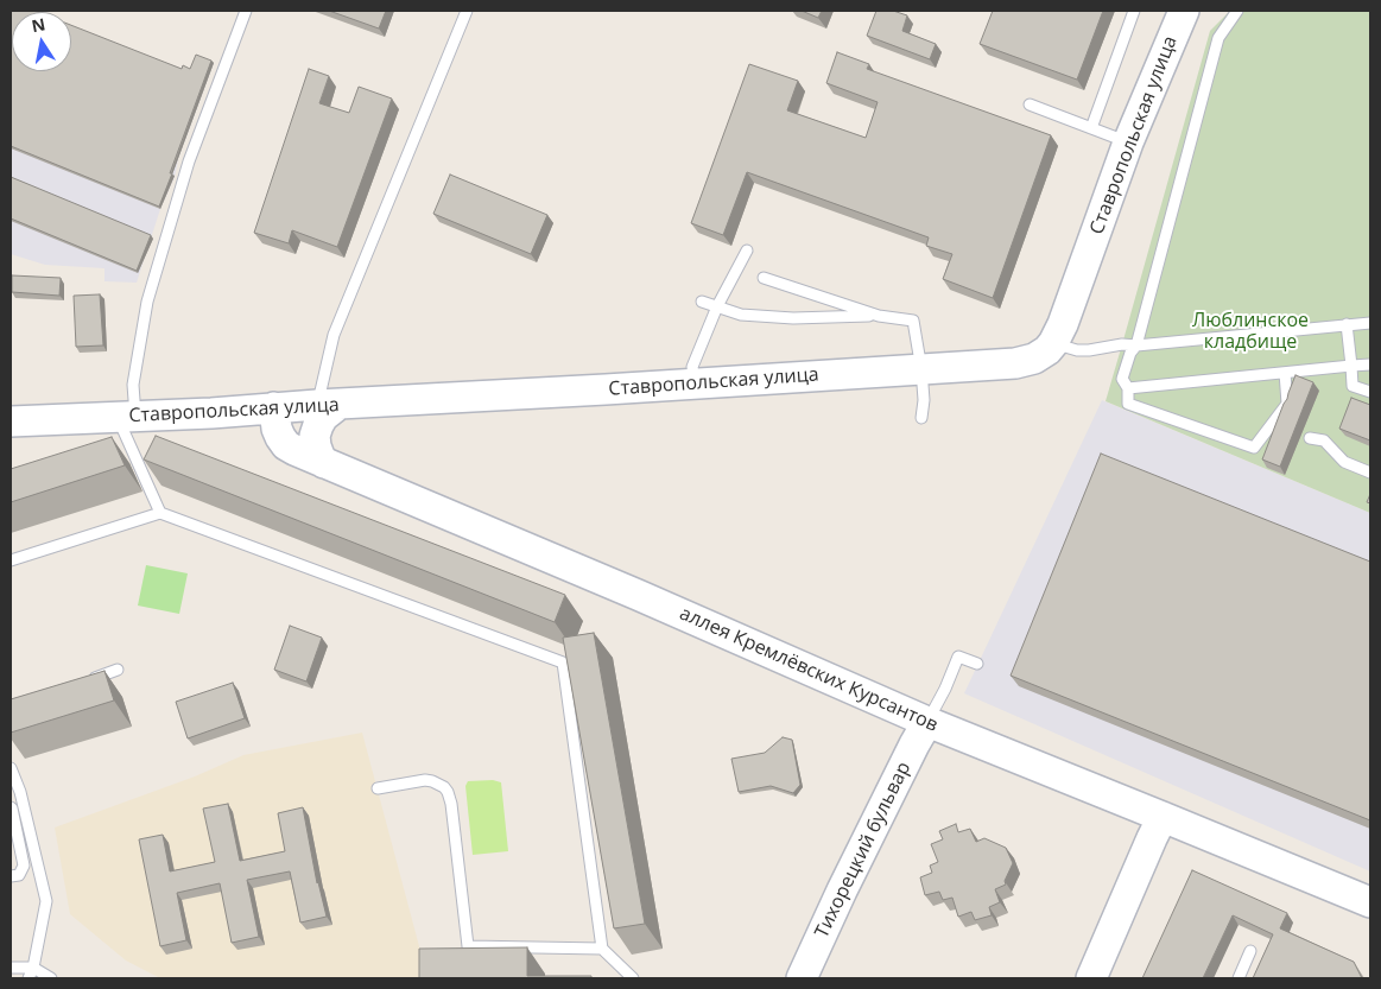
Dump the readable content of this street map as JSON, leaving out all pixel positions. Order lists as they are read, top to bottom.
{
  "streets": {
    "street": ["Ставропольская улица", "аллея Кремлёвских Курсантов", "Тихорецкий бульвар"]
  },
  "crossings": [
    ["Ставропольская улица", "аллея Кремлёвских Курсантов"],
    ["аллея Кремлёвских Курсантов", "Тихорецкий бульвар"]
  ],
  "parks": ["Люблинское кладбище"],
  "north": "top"
}
